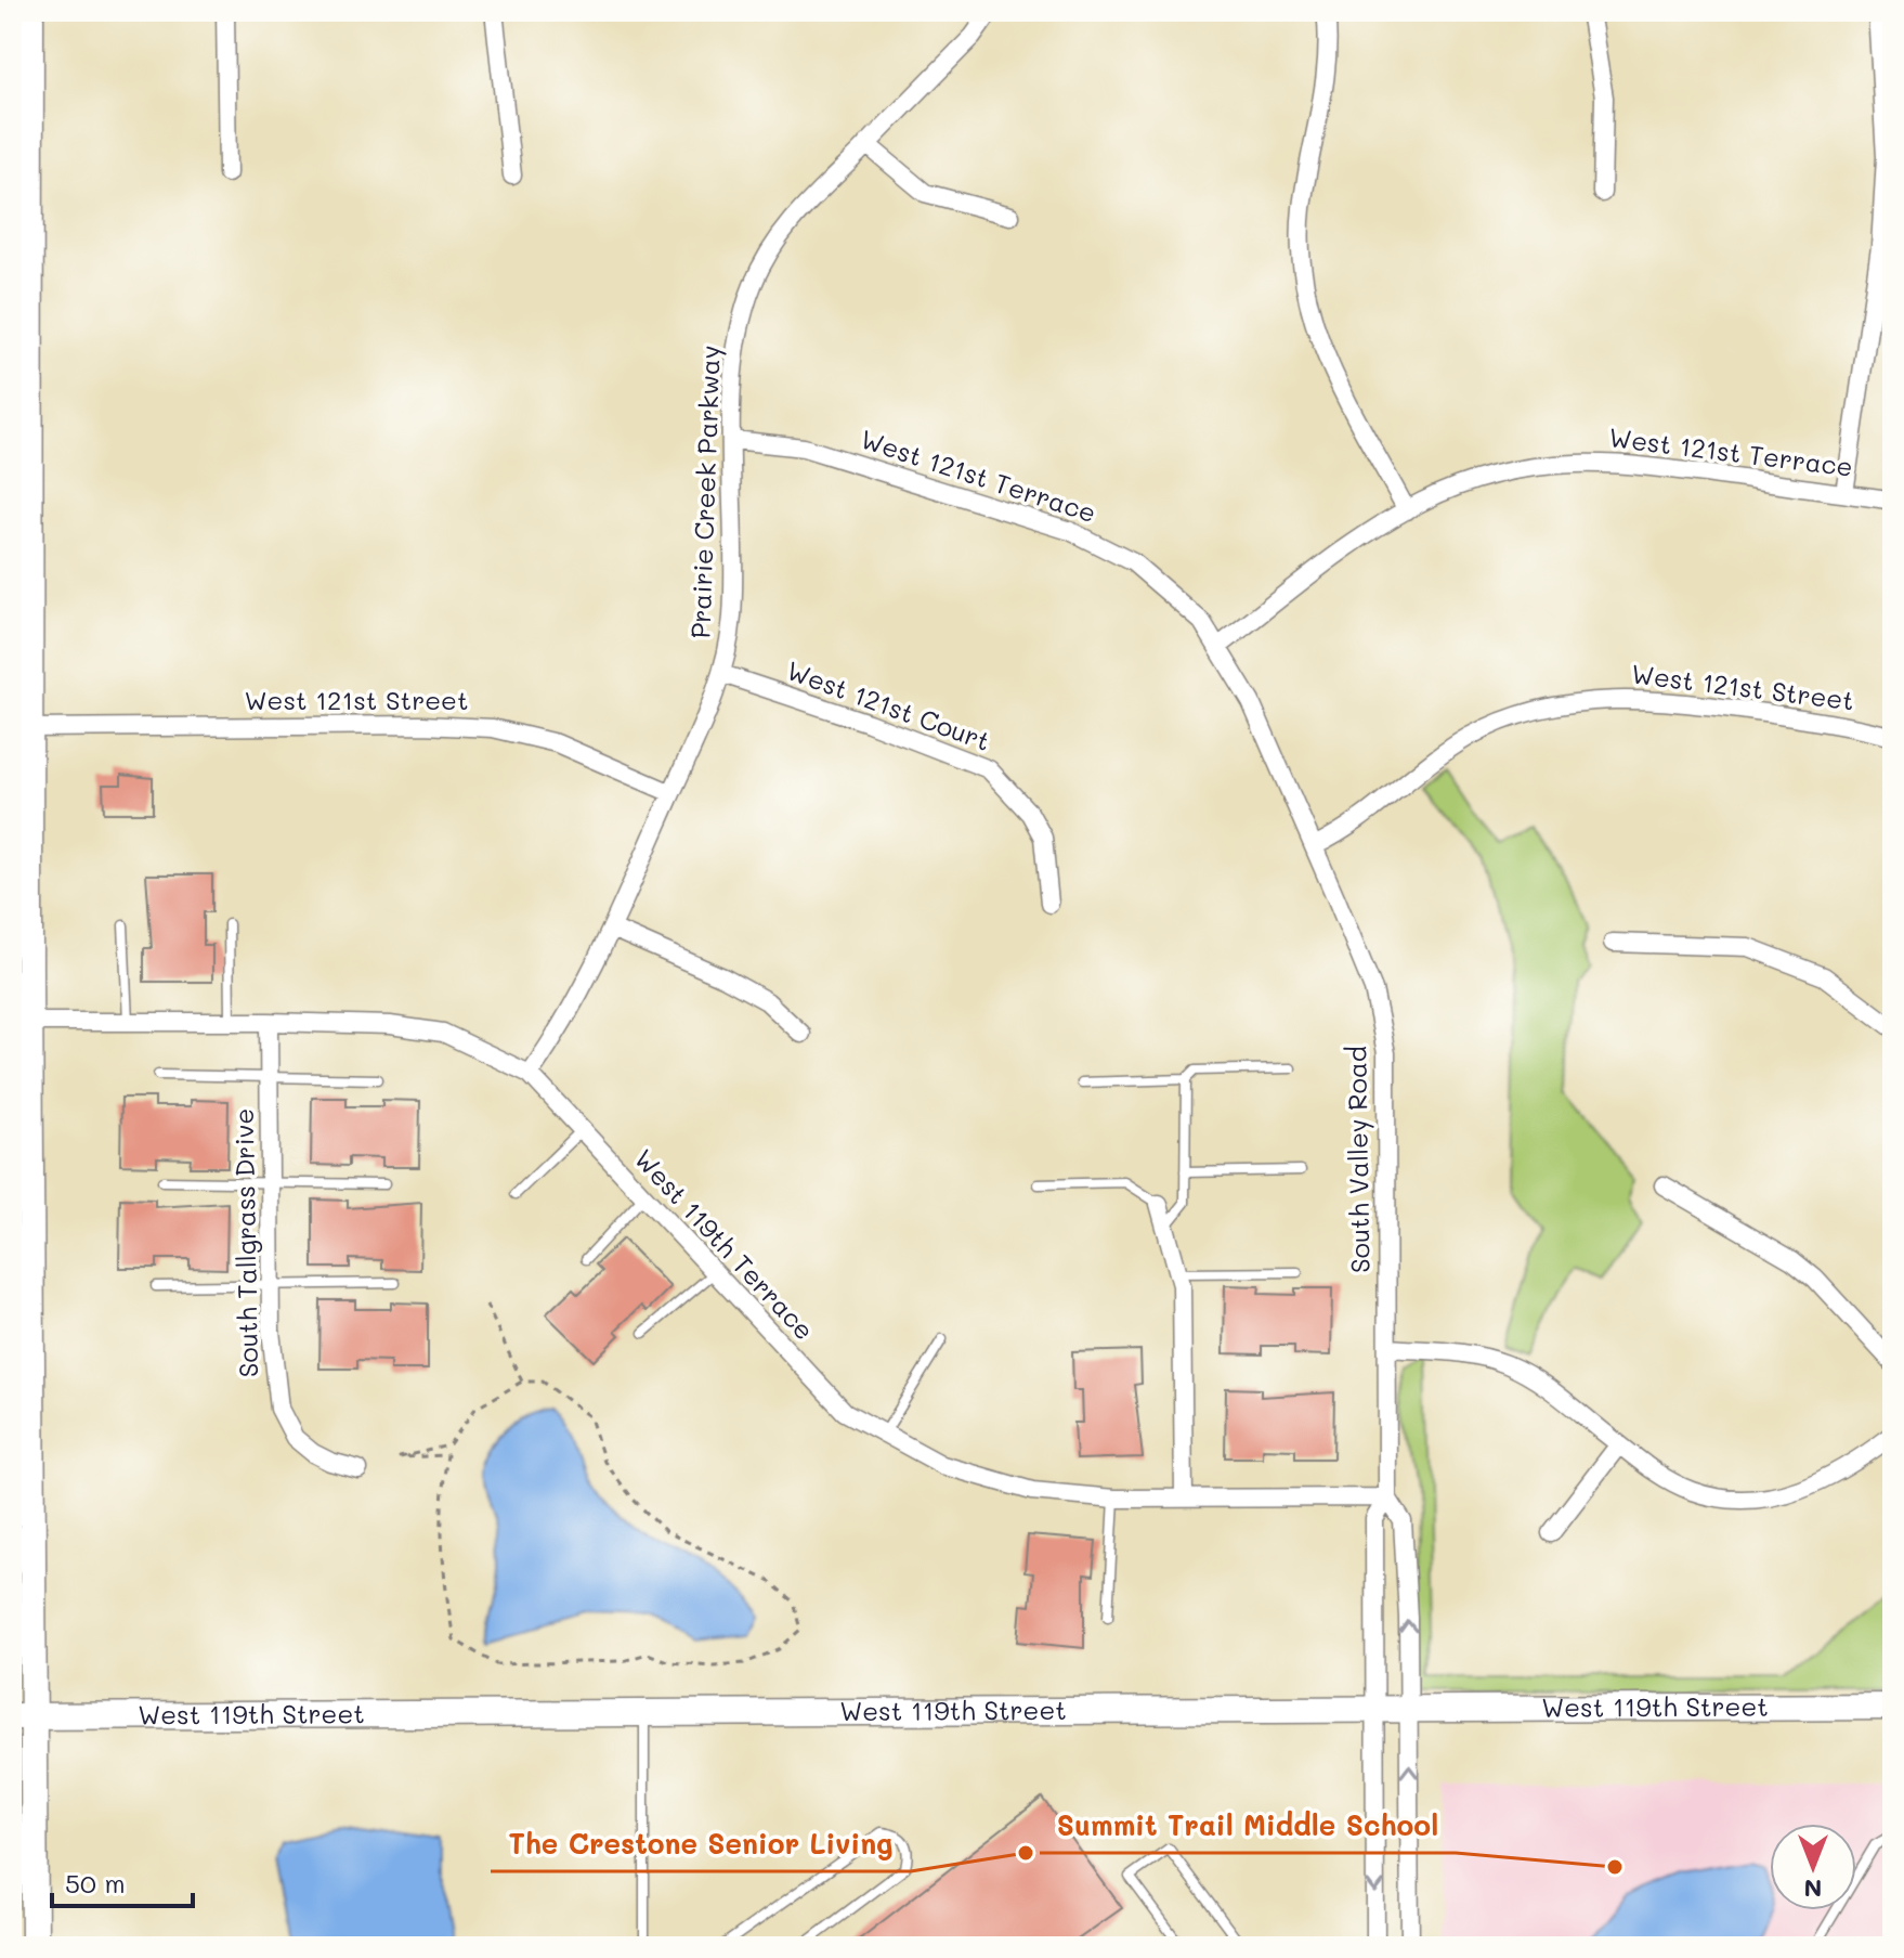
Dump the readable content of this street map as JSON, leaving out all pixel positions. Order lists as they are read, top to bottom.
{
  "streets": {
    "street": [
      "West 121st Terrace",
      "Prairie Creek Parkway",
      "West 121st Street",
      "West 121st Court",
      "South Valley Road",
      "South Tallgrass Drive",
      "West 119th Terrace",
      "West 119th Street"
    ]
  },
  "crossings": [
    ["West 121st Terrace", "Prairie Creek Parkway"],
    ["West 121st Terrace", "South Valley Road"],
    ["Prairie Creek Parkway", "West 121st Street"],
    ["Prairie Creek Parkway", "West 121st Court"],
    ["Prairie Creek Parkway", "West 119th Terrace"],
    ["West 121st Street", "South Valley Road"],
    ["South Valley Road", "West 119th Terrace"],
    ["South Valley Road", "West 119th Street"],
    ["South Tallgrass Drive", "West 119th Terrace"]
  ],
  "places": ["The Crestone Senior Living", "Summit Trail Middle School"],
  "scale_bar": "50 m",
  "north": "bottom"
}
